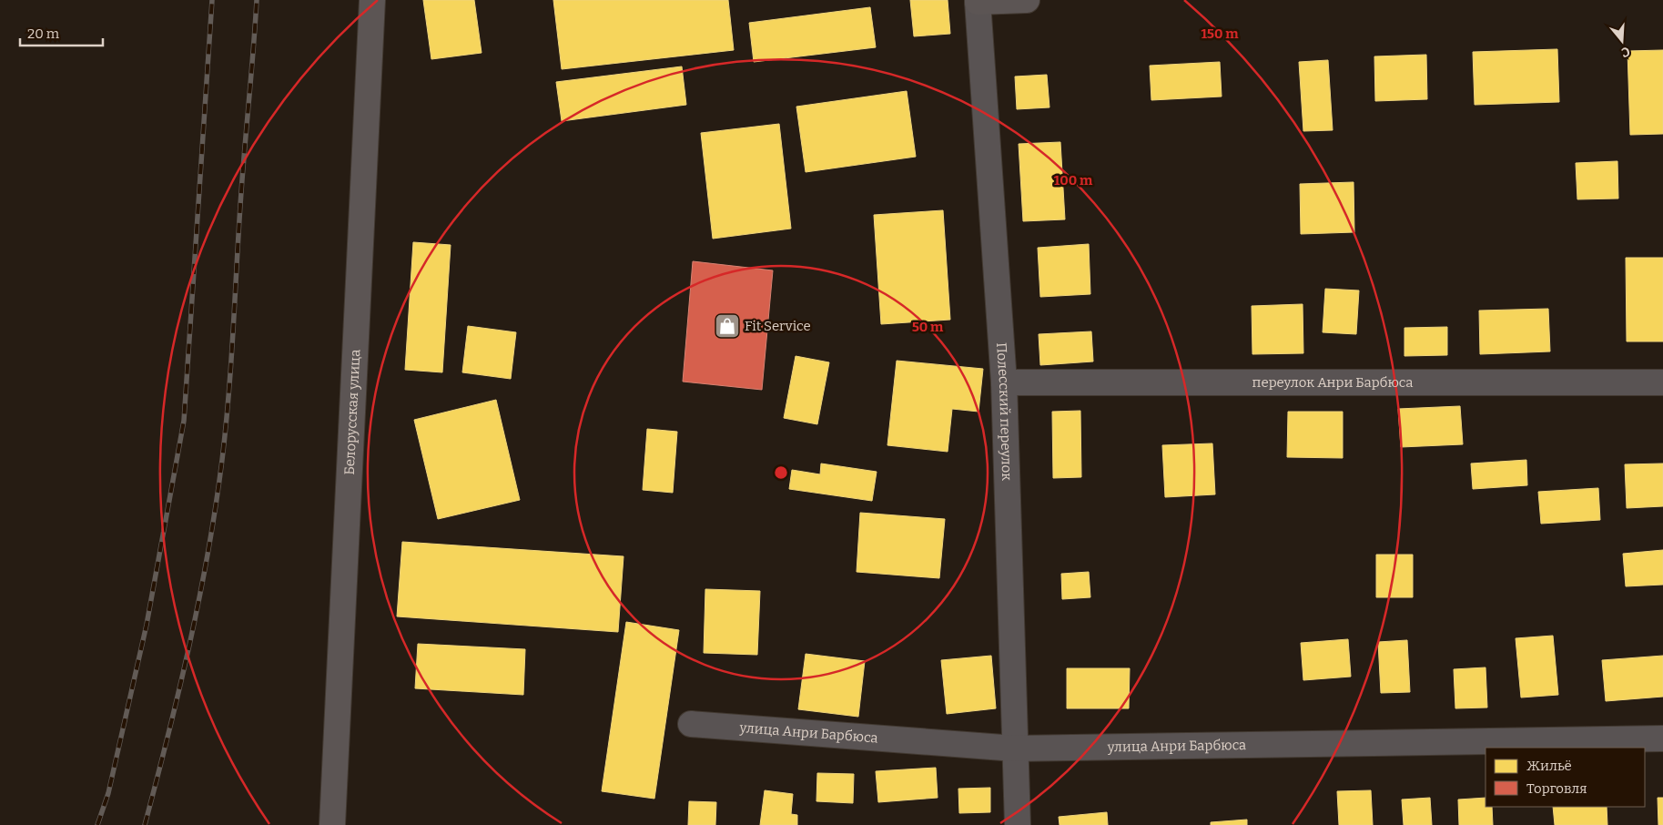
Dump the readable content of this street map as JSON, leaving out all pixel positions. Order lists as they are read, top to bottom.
{
  "streets": {
    "street": [
      "переулок Анри Барбюса",
      "Белорусская улица",
      "Полесский переулок",
      "улица Анри Барбюса"
    ]
  },
  "crossings": [
    ["переулок Анри Барбюса", "Полесский переулок"],
    ["Полесский переулок", "улица Анри Барбюса"]
  ],
  "places": {
    "shop": ["Fit Service"]
  },
  "legend": ["Жильё", "Торговля"],
  "scale_bar": "20 m",
  "north": "bottom",
  "rings": ["150 m", "100 m", "50 m"]
}
